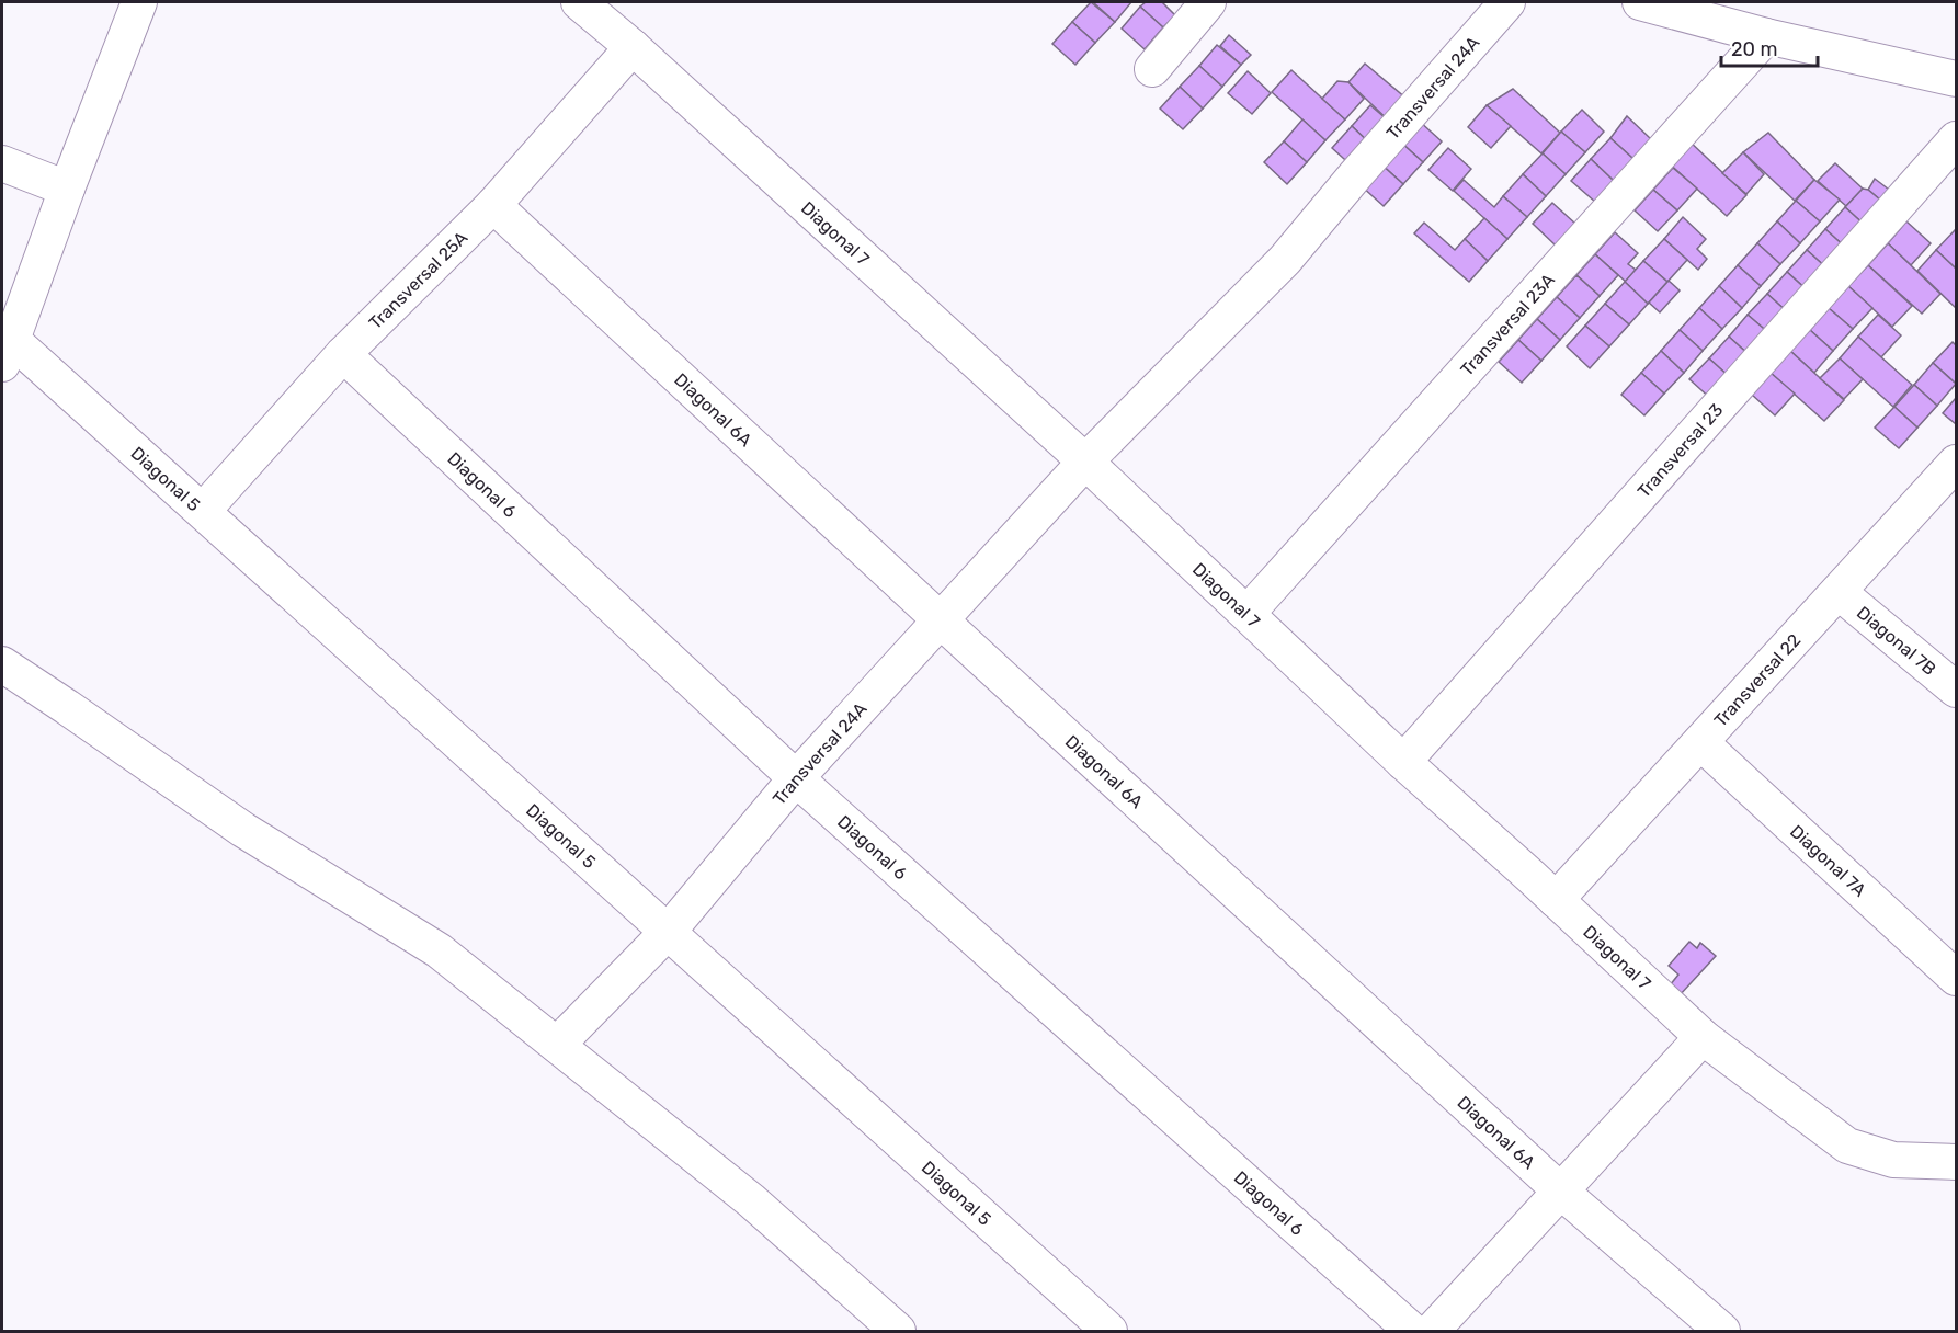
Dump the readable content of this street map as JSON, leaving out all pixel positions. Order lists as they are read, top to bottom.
{
  "streets": {
    "street": [
      "Transversal 24A",
      "Diagonal 7",
      "Transversal 25A",
      "Transversal 23A",
      "Diagonal 6A",
      "Transversal 23",
      "Diagonal 5",
      "Diagonal 6",
      "Diagonal 7B",
      "Transversal 22",
      "Diagonal 7A"
    ]
  },
  "crossings": [
    ["Transversal 24A", "Diagonal 7"],
    ["Transversal 24A", "Diagonal 6A"],
    ["Transversal 24A", "Diagonal 5"],
    ["Transversal 24A", "Diagonal 6"],
    ["Diagonal 7", "Transversal 25A"],
    ["Diagonal 7", "Transversal 23A"],
    ["Diagonal 7", "Transversal 23"],
    ["Diagonal 7", "Transversal 22"],
    ["Transversal 25A", "Diagonal 6A"],
    ["Transversal 25A", "Diagonal 5"],
    ["Transversal 25A", "Diagonal 6"],
    ["Diagonal 7B", "Transversal 22"],
    ["Transversal 22", "Diagonal 7A"]
  ],
  "scale_bar": "20 m"
}
